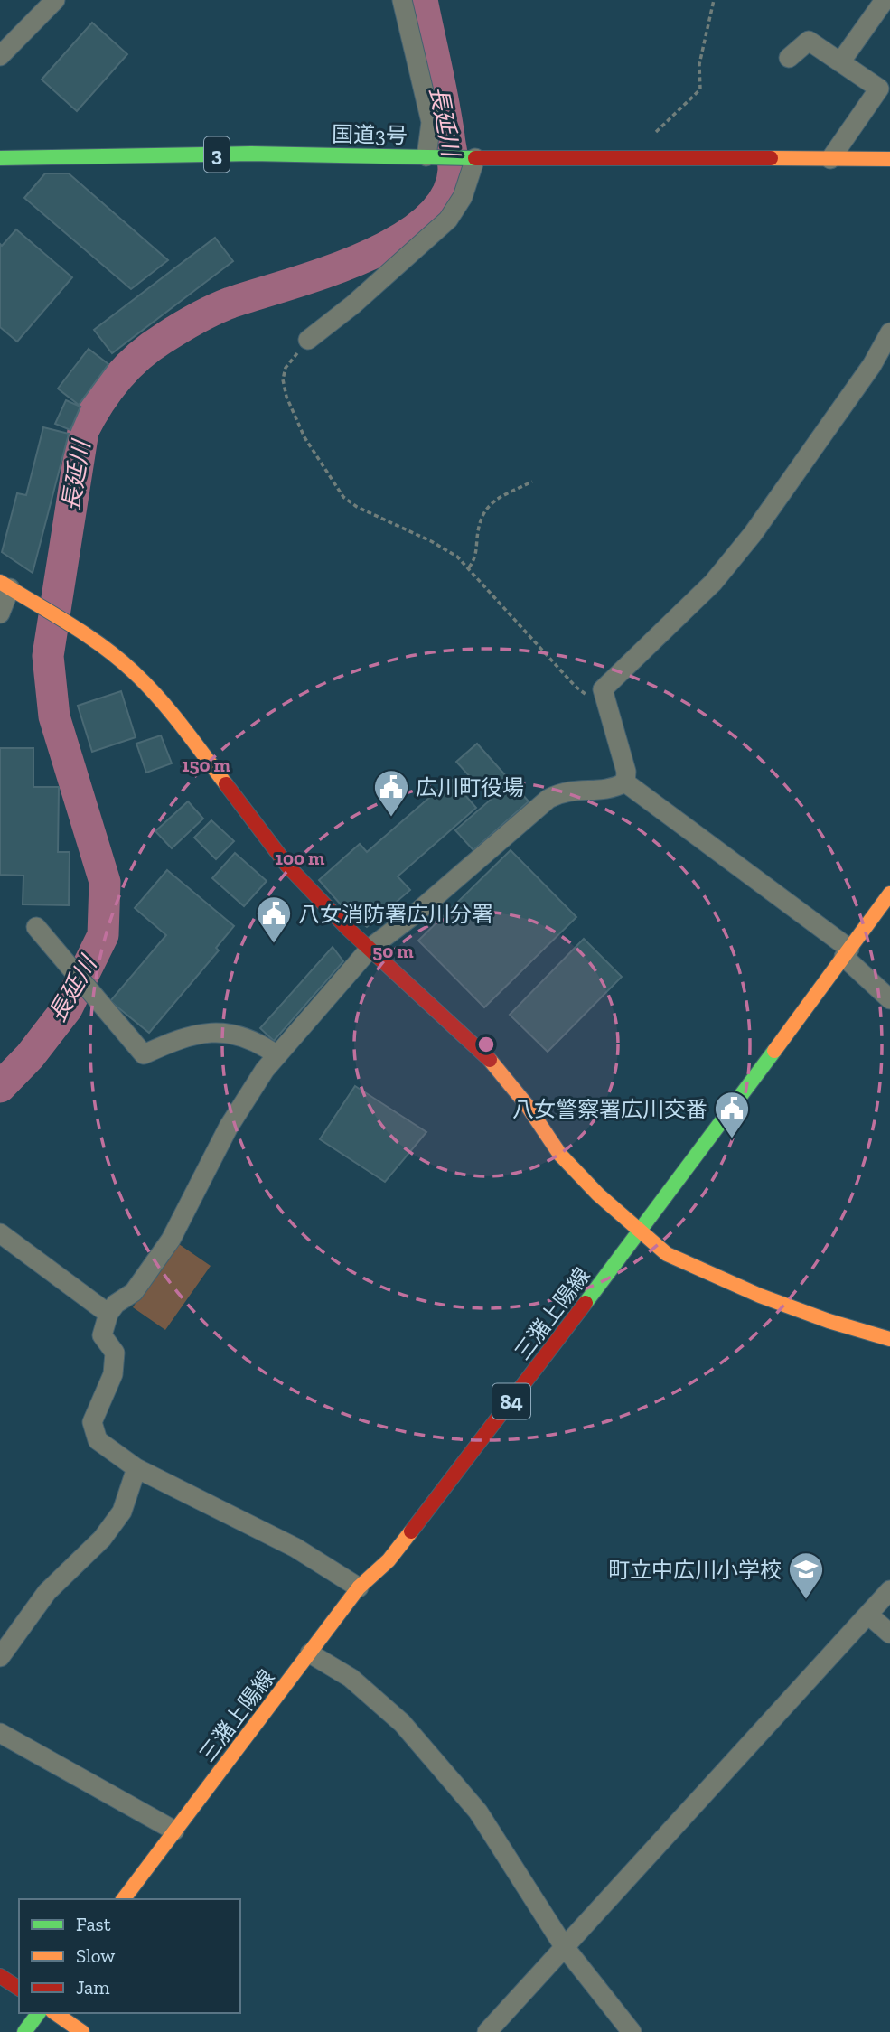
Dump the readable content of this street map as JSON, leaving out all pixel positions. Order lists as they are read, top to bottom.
{
  "streets": {
    "main road": [
      "国道3号",
      "3",
      "三潴上陽線",
      "84"
    ]
  },
  "water": ["長延川"],
  "places": {
    "public building": ["広川町役場", "八女消防署広川分署", "八女警察署広川交番"],
    "school or university": ["町立中広川小学校"]
  },
  "legend": ["Fast", "Slow", "Jam"],
  "rings": ["150 m", "100 m", "50 m"]
}
